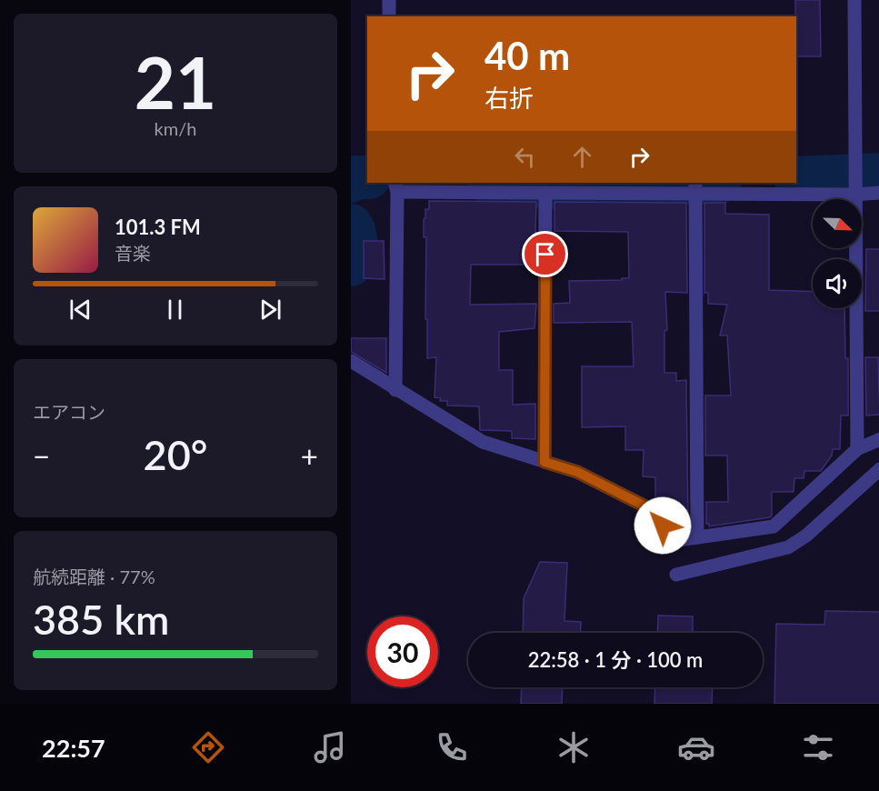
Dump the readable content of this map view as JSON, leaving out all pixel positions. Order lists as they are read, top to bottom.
{
  "north": "bottom right",
  "page": {
    "tile": [
      ["21", "km/h"],
      "エアコン",
      ["航続距離 · 77%", "385 km"]
    ],
    "turn": ["40 m", "右折"],
    "song": ["101.3 FM", "音楽"],
    "heat": ["−", "20°", "+"],
    "limit": "30",
    "trip": "22:58 · 1 分 · 100 m",
    "tabs": "22:57"
  }
}
